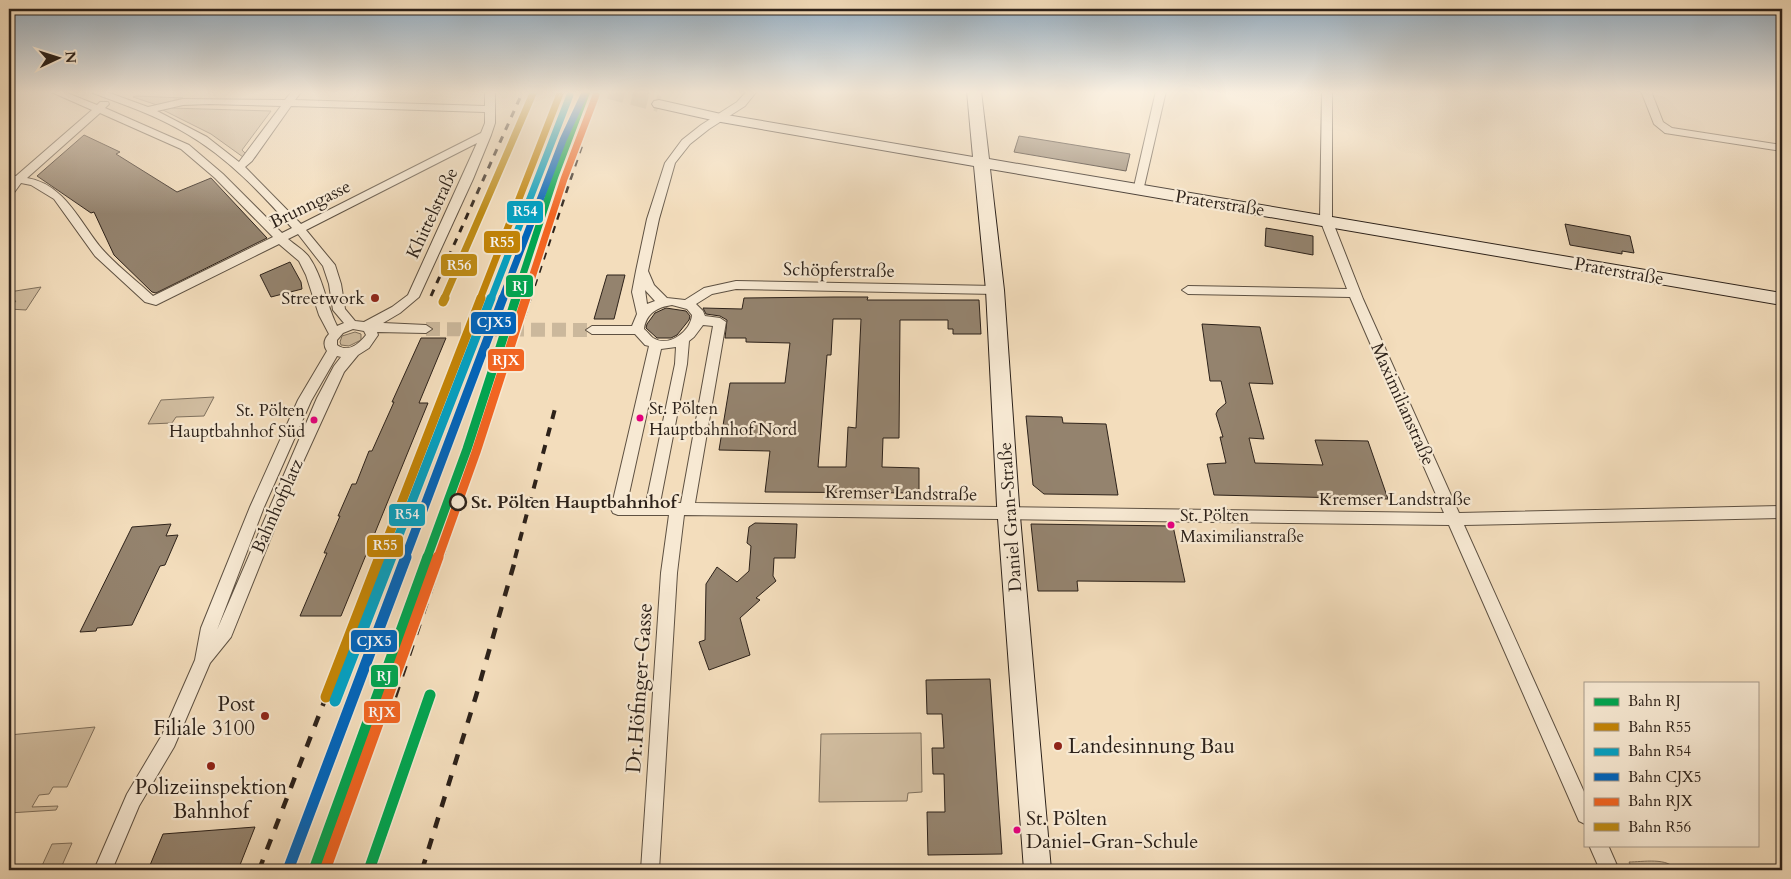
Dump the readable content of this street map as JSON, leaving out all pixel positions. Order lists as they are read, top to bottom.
{
  "streets": {
    "main road": ["Praterstraße", "Daniel Gran-Straße"],
    "street": [
      "Brunngasse",
      "Khittelstraße",
      "Schöpferstraße",
      "Maximilianstraße",
      "Kremser Landstraße",
      "Bahnhofplatz",
      "Dr.Höfinger-Gasse"
    ]
  },
  "crossings": [
    ["Praterstraße", "Maximilianstraße"],
    ["Praterstraße", "Daniel Gran-Straße"],
    ["Brunngasse", "Khittelstraße"],
    ["Schöpferstraße", "Kremser Landstraße"],
    ["Schöpferstraße", "Daniel Gran-Straße"],
    ["Schöpferstraße", "Dr.Höfinger-Gasse"],
    ["Maximilianstraße", "Kremser Landstraße"],
    ["Kremser Landstraße", "Daniel Gran-Straße"],
    ["Kremser Landstraße", "Dr.Höfinger-Gasse"]
  ],
  "places": [
    "Streetwork",
    "St. Pölten Hauptbahnhof Nord",
    "St. Pölten Hauptbahnhof Süd",
    "St. Pölten Hauptbahnhof",
    "St. Pölten Maximilianstraße",
    "Post Filiale 3100",
    "Landesinnung Bau",
    "Polizeiinspektion Bahnhof",
    "St. Pölten Daniel-Gran-Schule"
  ],
  "lines": [
    "rail line RJ",
    "rail line R55",
    "rail line R54",
    "rail line CJX5",
    "rail line RJX",
    "rail line R56"
  ],
  "legend": [
    "Bahn RJ",
    "Bahn R55",
    "Bahn R54",
    "Bahn CJX5",
    "Bahn RJX",
    "Bahn R56"
  ],
  "north": "right"
}
